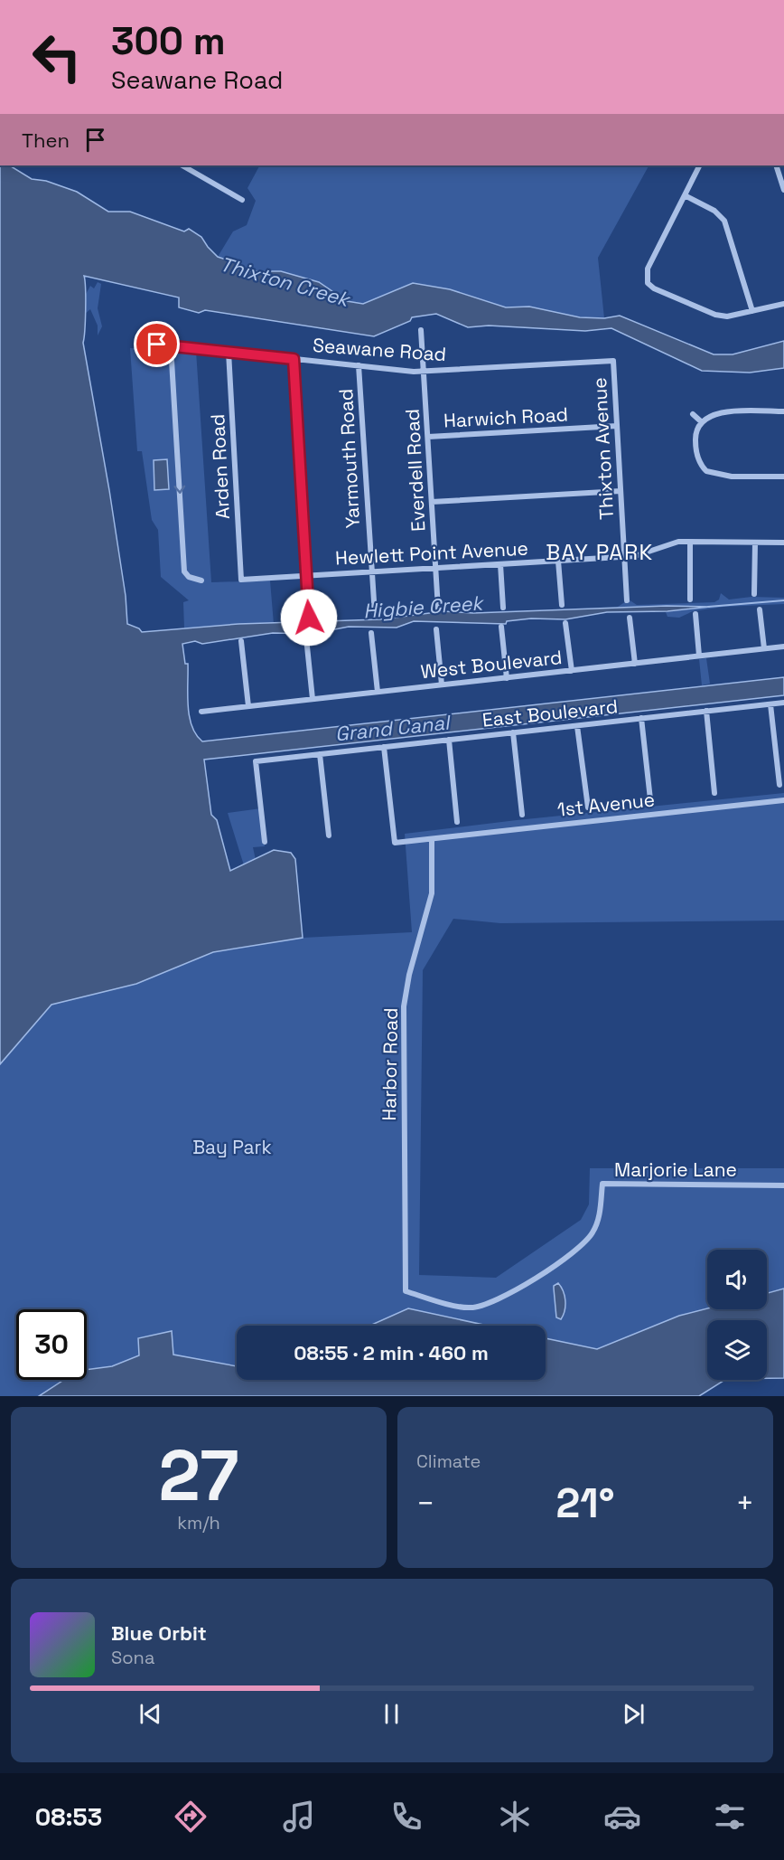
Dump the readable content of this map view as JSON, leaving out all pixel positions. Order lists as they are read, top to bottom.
{
  "streets": {
    "street": [
      "Seawane Road",
      "Harwich Road",
      "Thixton Avenue",
      "Yarmouth Road",
      "Arden Road",
      "Everdell Road",
      "Hewlett Point Avenue",
      "West Boulevard",
      "East Boulevard",
      "1st Avenue",
      "Harbor Road",
      "Marjorie Lane"
    ]
  },
  "crossings": [
    ["Seawane Road", "Thixton Avenue"],
    ["Seawane Road", "Yarmouth Road"],
    ["Seawane Road", "Arden Road"],
    ["Seawane Road", "Everdell Road"],
    ["Harwich Road", "Thixton Avenue"],
    ["Harwich Road", "Everdell Road"],
    ["Thixton Avenue", "Hewlett Point Avenue"],
    ["Yarmouth Road", "Hewlett Point Avenue"],
    ["Arden Road", "Hewlett Point Avenue"],
    ["Everdell Road", "Hewlett Point Avenue"],
    ["East Boulevard", "1st Avenue"],
    ["1st Avenue", "Harbor Road"],
    ["Harbor Road", "Marjorie Lane"]
  ],
  "districts": ["BAY PARK"],
  "water": ["Thixton Creek", "Higbie Creek", "Grand Canal"],
  "parks": ["Bay Park"],
  "page": {
    "turn": ["300 m", "Seawane Road"],
    "then": "Then",
    "limit": "30",
    "trip": "08:55 · 2 min · 460 m",
    "tile": [
      ["27", "km/h"],
      "Climate"
    ],
    "heat": ["−", "21°", "+"],
    "song": ["Blue Orbit", "Sona"],
    "tabs": "08:53"
  }
}
